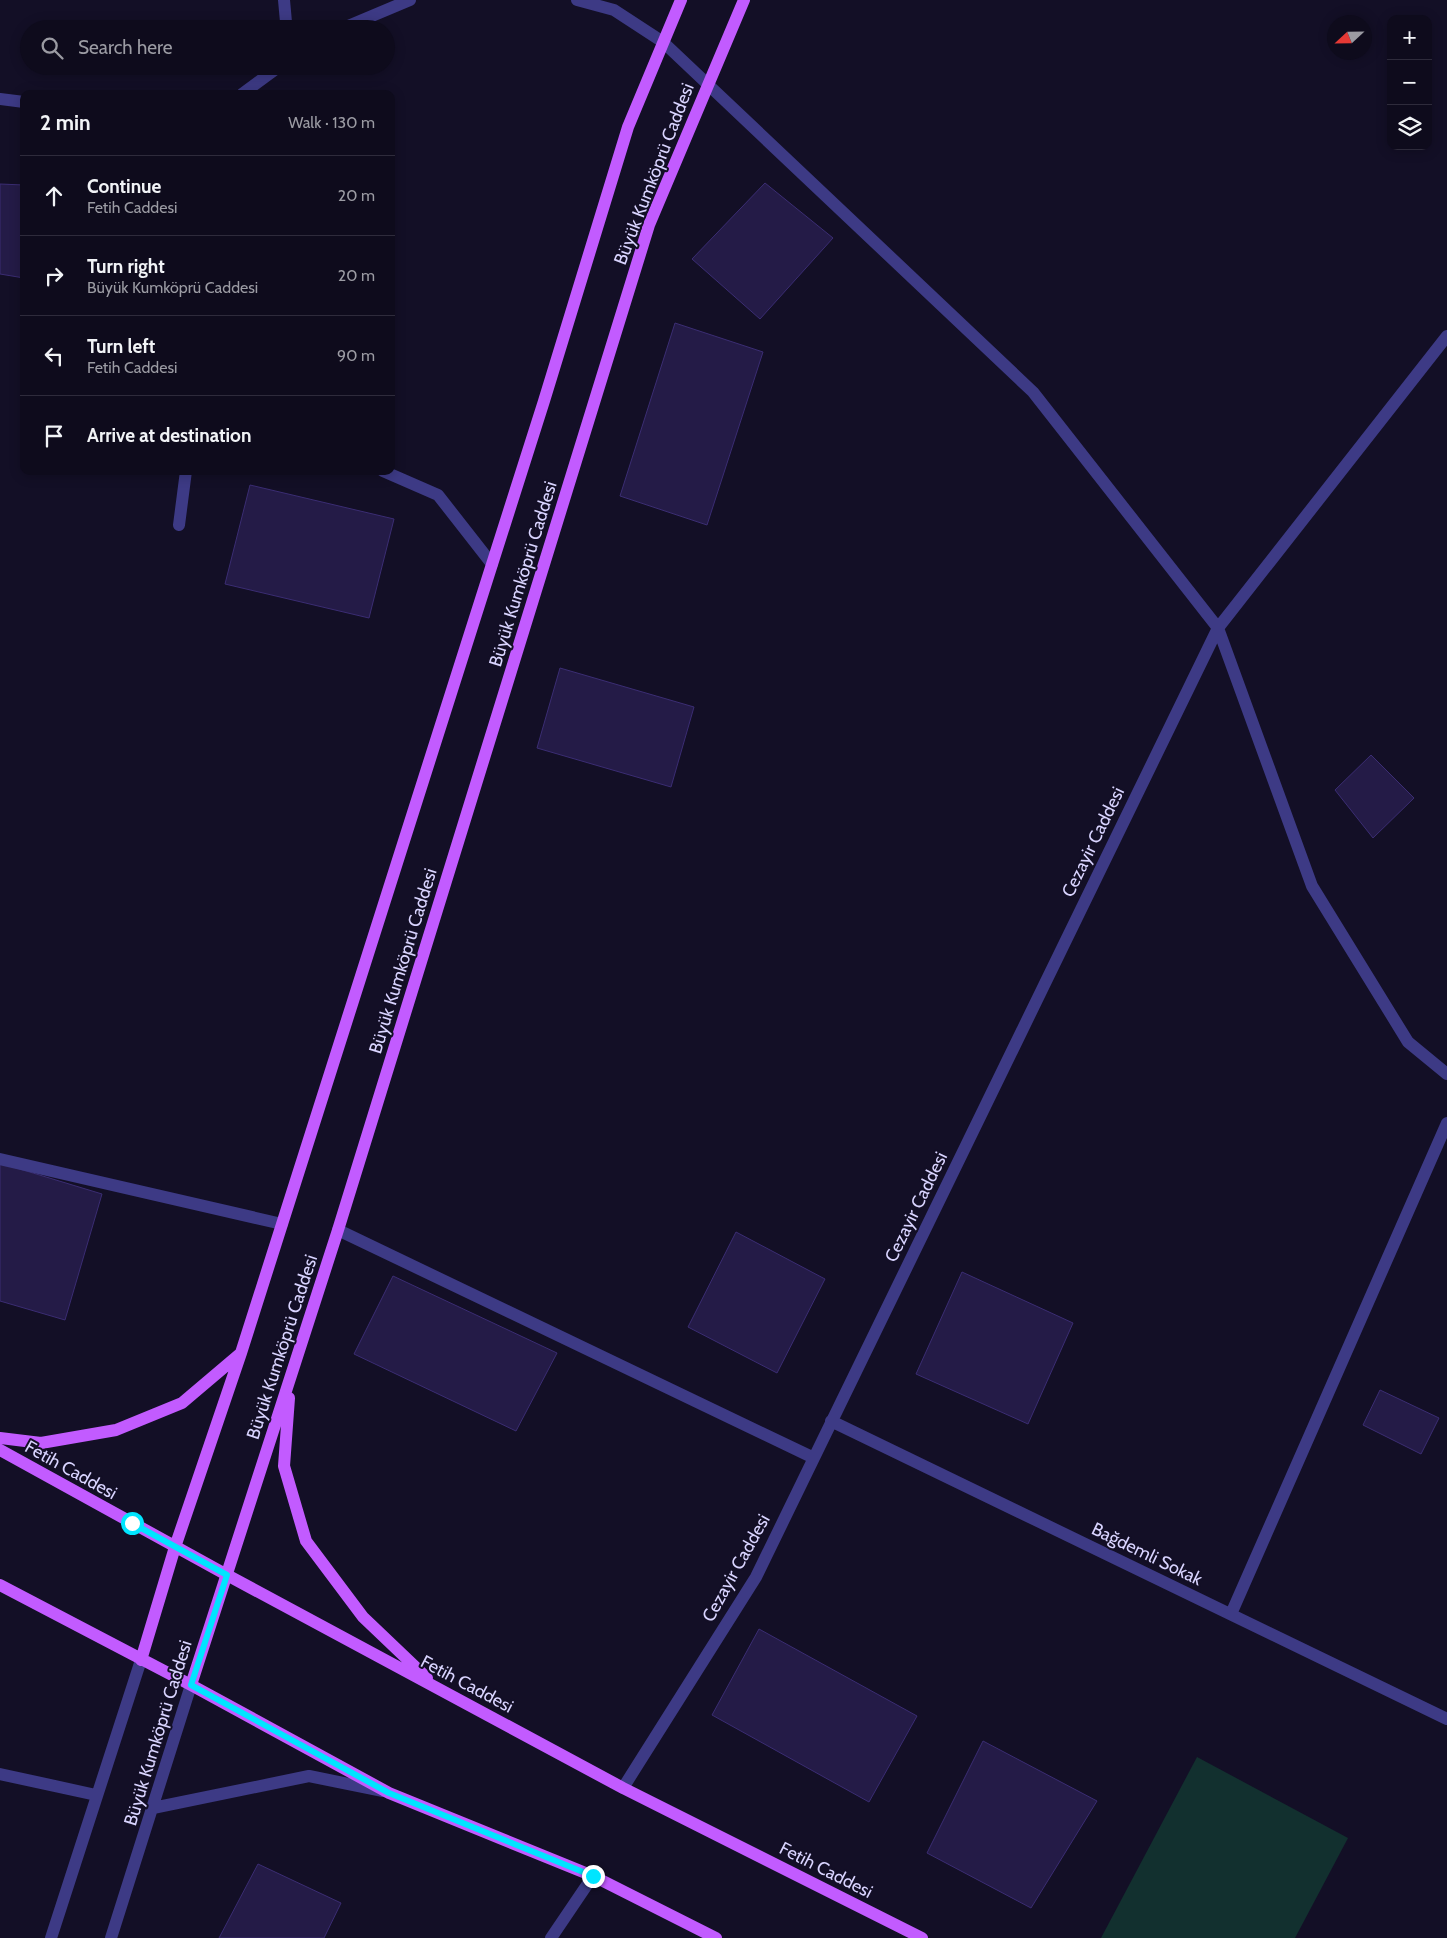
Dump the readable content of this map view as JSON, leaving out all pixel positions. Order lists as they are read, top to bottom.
{
  "streets": {
    "main road": ["Büyük Kumköprü Caddesi", "Fetih Caddesi"],
    "street": ["Cezayir Caddesi", "Bağdemli Sokak"]
  },
  "crossings": [
    ["Büyük Kumköprü Caddesi", "Fetih Caddesi"],
    ["Cezayir Caddesi", "Fetih Caddesi"],
    ["Cezayir Caddesi", "Bağdemli Sokak"]
  ],
  "north": "left",
  "page": {
    "map_buttons": ["+", "−"],
    "search": "Search here",
    "heading": ["2 min", "Walk · 130 m"],
    "list": [
      ["Continue", "Fetih Caddesi", "20 m"],
      ["Turn right", "Büyük Kumköprü Caddesi", "20 m"],
      ["Turn left", "Fetih Caddesi", "90 m"],
      "Arrive at destination"
    ]
  }
}
